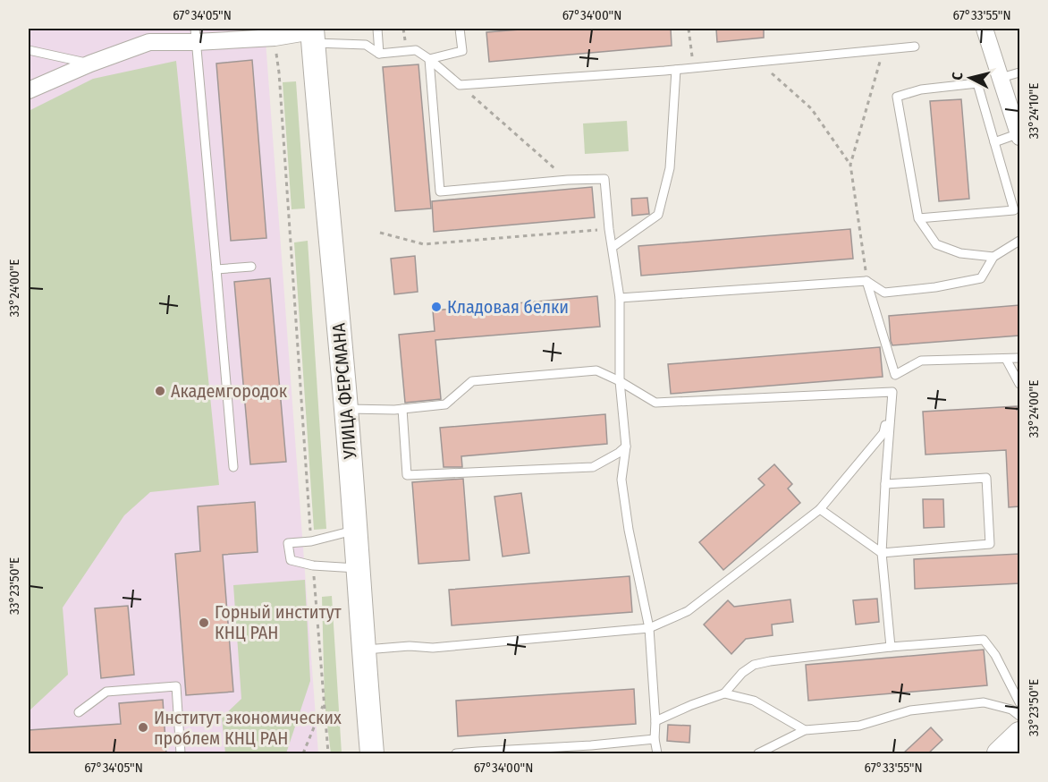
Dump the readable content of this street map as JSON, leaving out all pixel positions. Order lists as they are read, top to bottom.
{
  "streets": {
    "street": ["УЛИЦА ФЕРСМАНА"]
  },
  "places": [
    "Кладовая белки",
    "Академгородок",
    "Горный институт КНЦ РАН",
    "Институт экономических проблем КНЦ РАН"
  ],
  "north": "left",
  "coordinates": [
    "67°34'05\"N",
    "67°34'00\"N",
    "67°33'55\"N",
    "33°24'10\"E",
    "33°24'00\"E",
    "33°23'50\"E"
  ]
}
